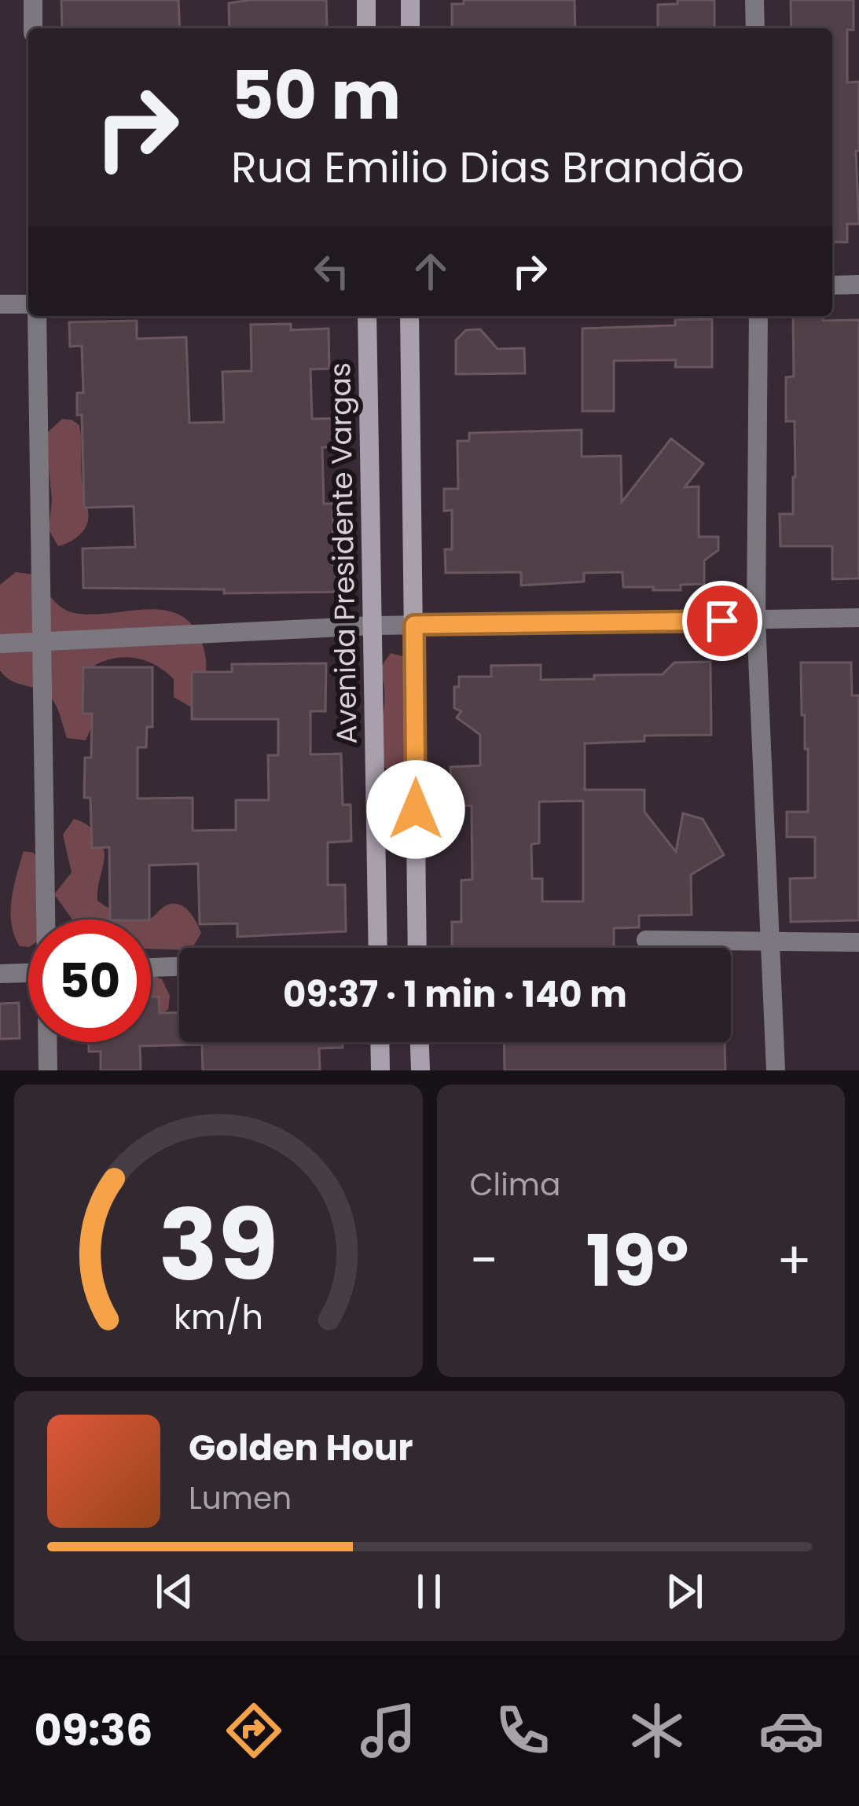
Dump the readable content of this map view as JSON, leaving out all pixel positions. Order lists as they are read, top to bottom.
{
  "streets": {
    "main road": ["Avenida Presidente Vargas"]
  },
  "page": {
    "turn": ["50 m", "Rua Emilio Dias Brandão"],
    "limit": "50",
    "trip": "09:37 · 1 min · 140 m",
    "tile": "Clima",
    "heat": ["−", "19°", "+"],
    "song": ["Golden Hour", "Lumen"],
    "tabs": "09:36",
    "gauge": ["39", "km/h"]
  }
}
